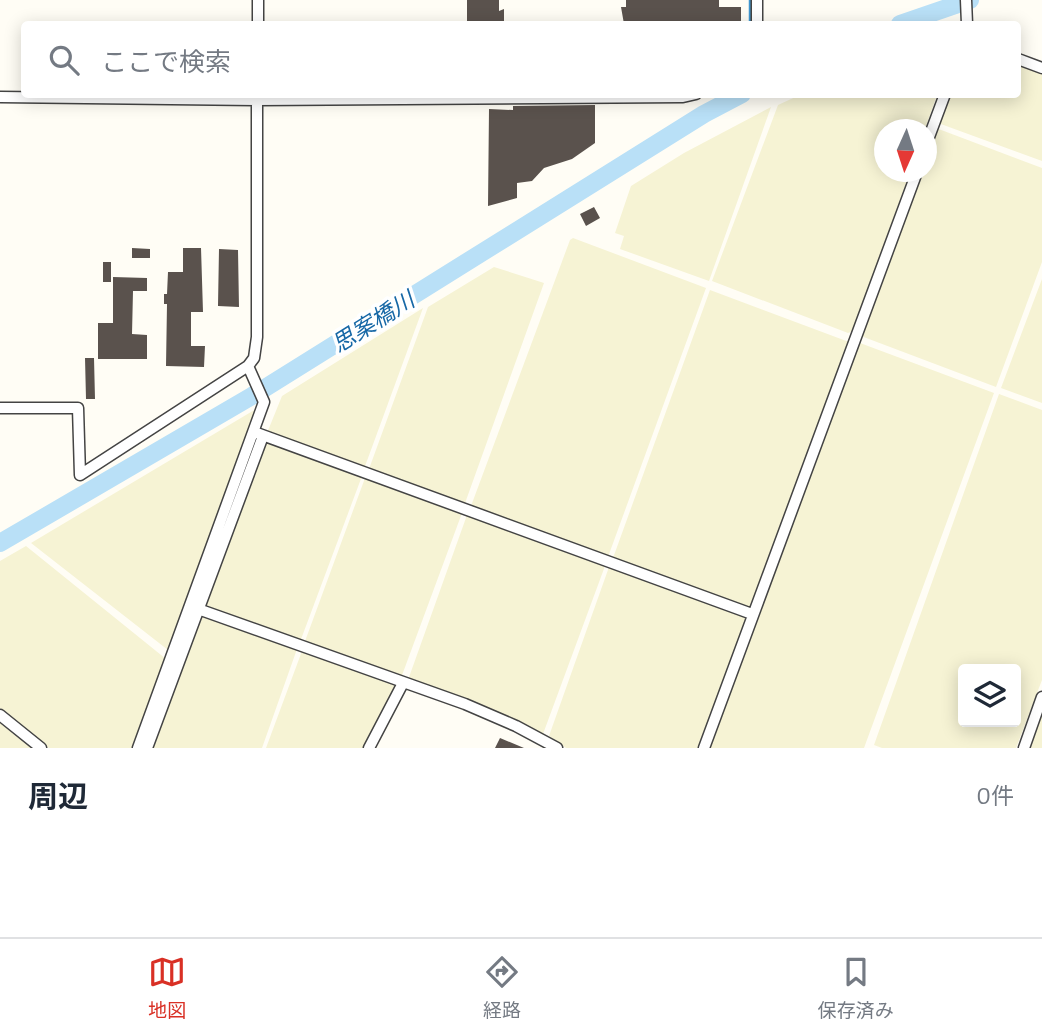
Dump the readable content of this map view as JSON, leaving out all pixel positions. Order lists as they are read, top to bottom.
{
  "water": ["思案橋川"],
  "north": "bottom",
  "page": {
    "search": "ここで検索",
    "heading": ["周辺", "0件"],
    "nav": ["地図", "経路", "保存済み"]
  }
}
